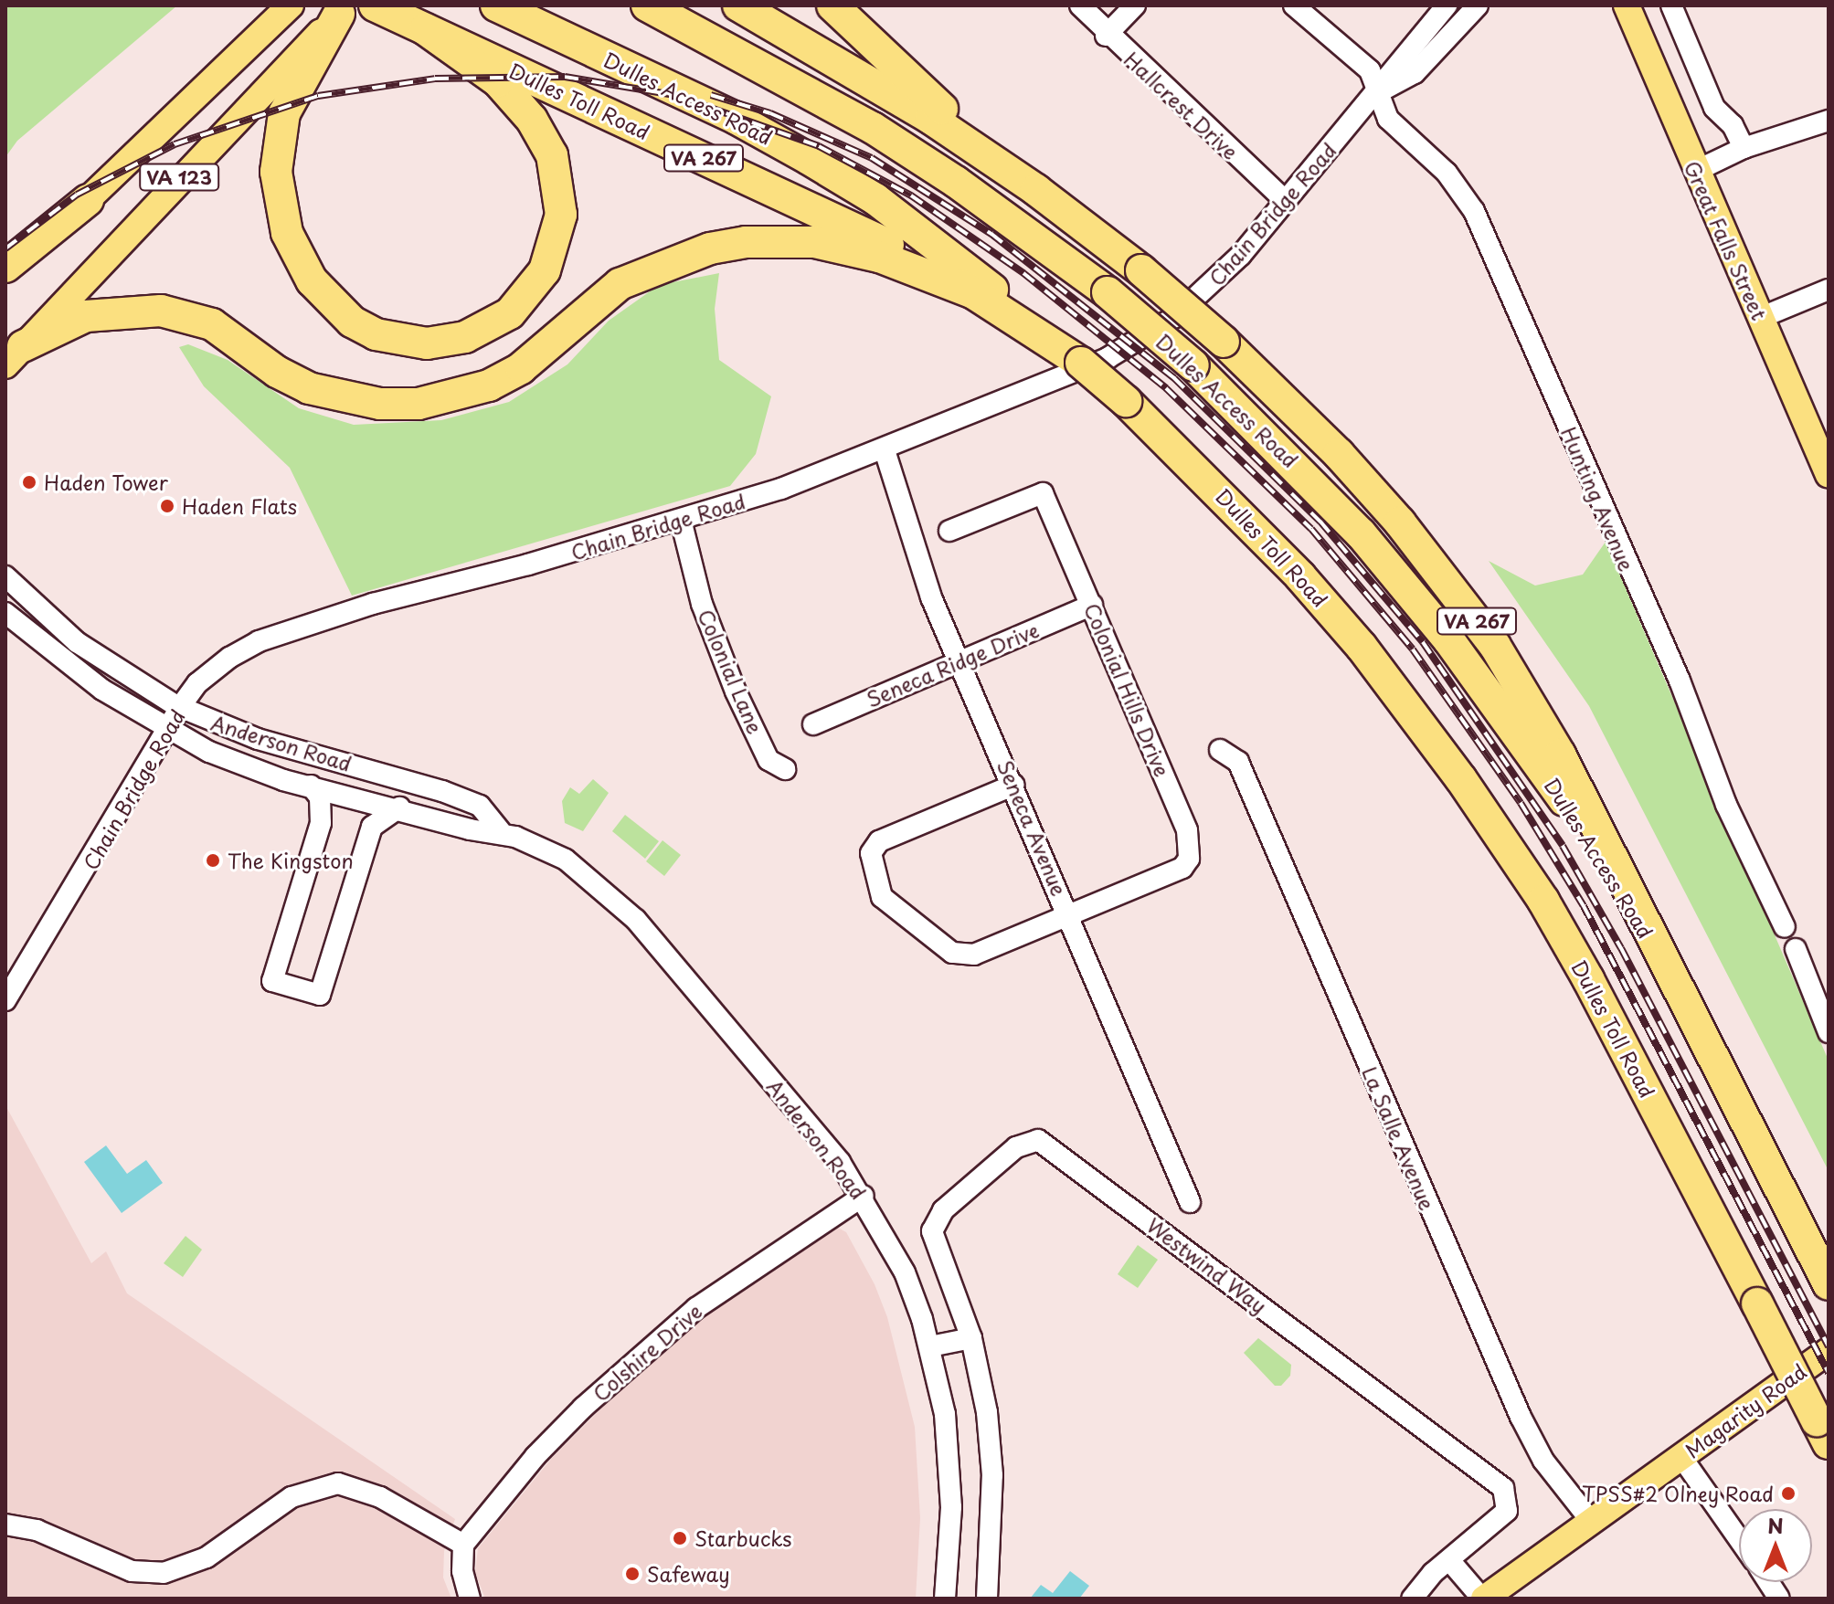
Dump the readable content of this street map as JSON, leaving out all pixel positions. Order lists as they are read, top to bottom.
{
  "streets": {
    "highway": ["Dulles Access Road", "Dulles Toll Road", "VA 267"],
    "main road": ["VA 123", "Great Falls Street", "Magarity Road"],
    "street": [
      "Hallcrest Drive",
      "Chain Bridge Road",
      "Hunting Avenue",
      "Seneca Ridge Drive",
      "Colonial Lane",
      "Colonial Hills Drive",
      "Anderson Road",
      "Seneca Avenue",
      "La Salle Avenue",
      "Westwind Way",
      "Colshire Drive"
    ]
  },
  "crossings": [
    ["Dulles Access Road", "Dulles Toll Road"],
    ["Dulles Access Road", "VA 267"],
    ["Hallcrest Drive", "Chain Bridge Road"],
    ["Chain Bridge Road", "Hunting Avenue"],
    ["Chain Bridge Road", "Colonial Lane"],
    ["Chain Bridge Road", "Anderson Road"],
    ["Chain Bridge Road", "Seneca Avenue"],
    ["Seneca Ridge Drive", "Colonial Hills Drive"],
    ["Seneca Ridge Drive", "Seneca Avenue"],
    ["Colonial Hills Drive", "Seneca Avenue"],
    ["Anderson Road", "Colshire Drive"],
    ["La Salle Avenue", "Magarity Road"]
  ],
  "places": [
    "Haden Tower",
    "Haden Flats",
    "The Kingston",
    "TPSS#2 Olney Road",
    "Starbucks",
    "Safeway"
  ],
  "north": "top"
}
